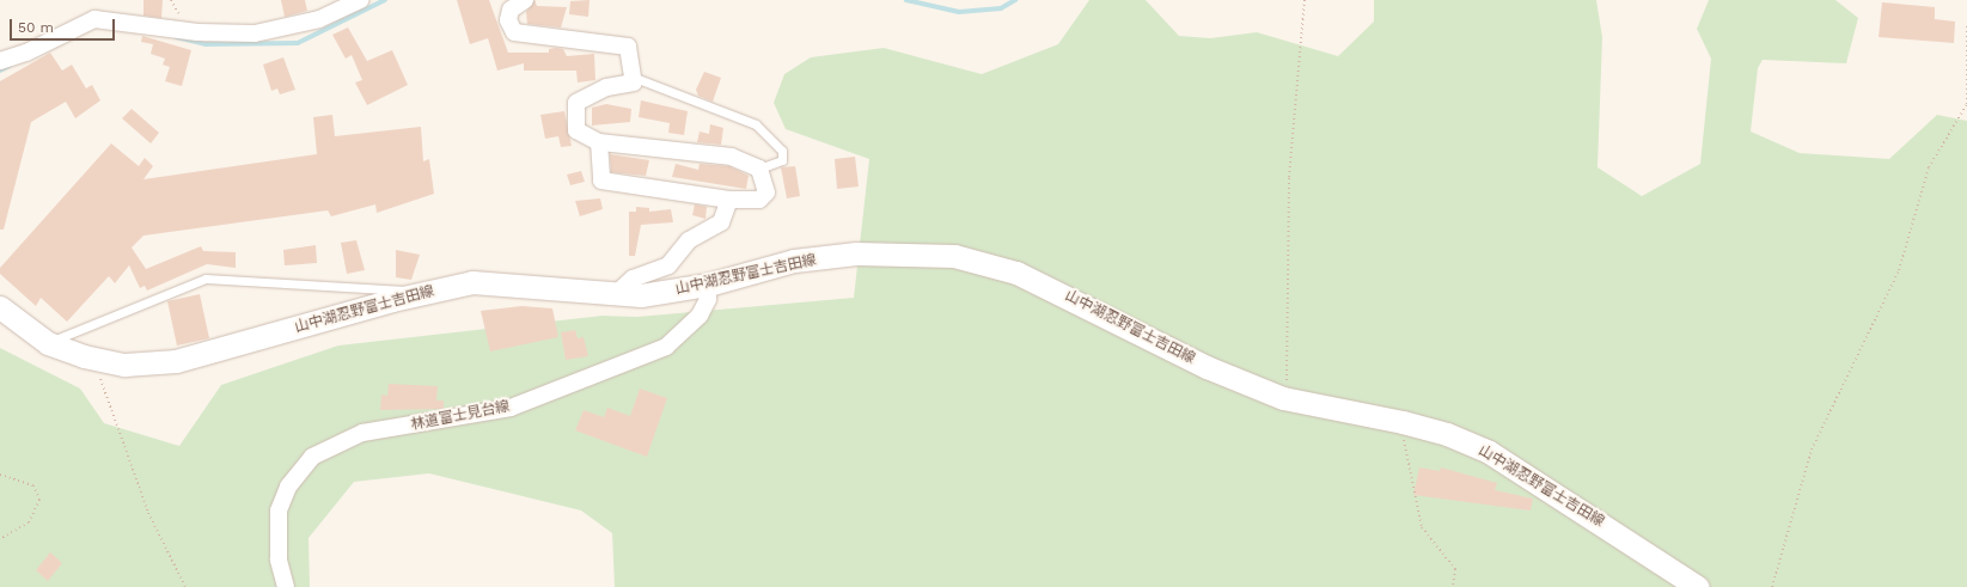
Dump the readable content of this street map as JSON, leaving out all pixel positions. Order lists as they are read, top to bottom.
{
  "streets": {
    "main road": ["山中湖忍野富士吉田線"],
    "street": ["林道富士見台線"]
  },
  "crossings": [
    ["山中湖忍野富士吉田線", "林道富士見台線"]
  ],
  "scale_bar": "50 m"
}
